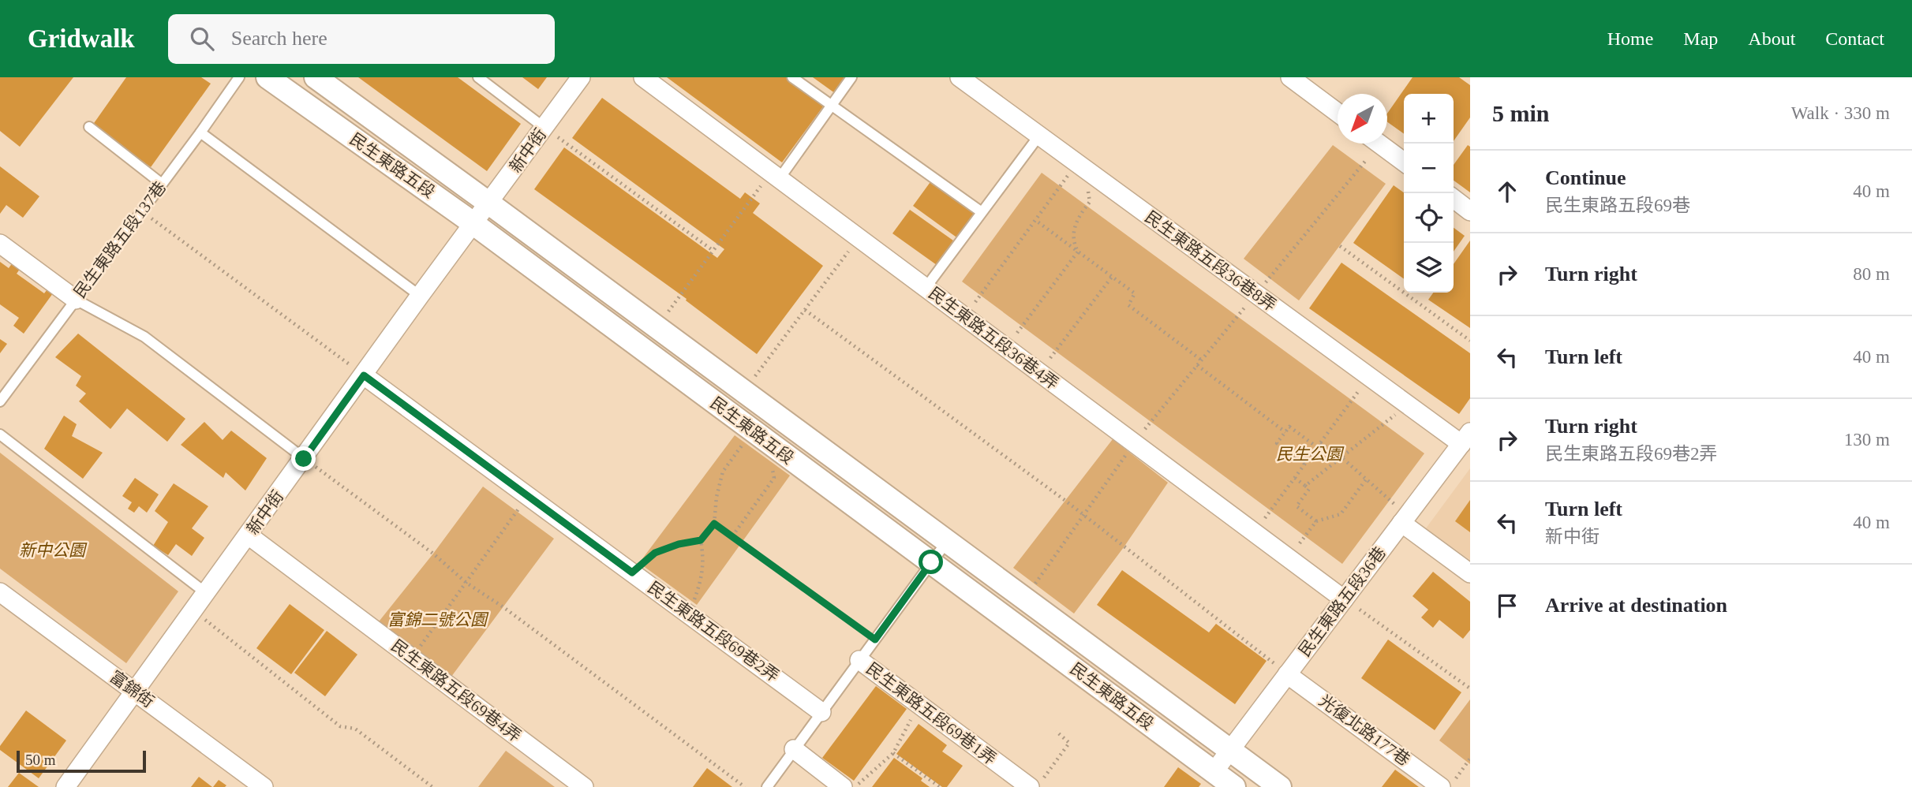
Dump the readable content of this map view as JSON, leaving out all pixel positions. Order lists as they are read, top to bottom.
{
  "streets": {
    "street": [
      "新中街",
      "民生東路五段",
      "民生東路五段36巷8弄",
      "民生東路五段36巷4弄",
      "民生東路五段36巷",
      "民生東路五段69巷2弄",
      "富錦街",
      "民生東路五段69巷4弄",
      "民生東路五段69巷1弄",
      "光復北路177巷"
    ],
    "lane": ["民生東路五段137巷"]
  },
  "crossings": [
    ["新中街", "民生東路五段"],
    ["新中街", "民生東路五段69巷2弄"],
    ["新中街", "富錦街"],
    ["新中街", "民生東路五段69巷4弄"],
    ["民生東路五段", "民生東路五段36巷"],
    ["民生東路五段36巷8弄", "民生東路五段36巷"],
    ["民生東路五段36巷4弄", "民生東路五段36巷"],
    ["民生東路五段36巷", "光復北路177巷"]
  ],
  "parks": ["民生公園", "新中公園", "富錦二號公園"],
  "scale_bar": "50 m",
  "north": "bottom left",
  "page": {
    "header": "Gridwalk",
    "search": "Search here",
    "nav": [
      "Home",
      "Map",
      "About",
      "Contact"
    ],
    "heading": ["5 min", "Walk · 330 m"],
    "map_buttons": ["+", "−"],
    "list": [
      ["Continue", "民生東路五段69巷", "40 m"],
      ["Turn right", "80 m"],
      ["Turn left", "40 m"],
      ["Turn right", "民生東路五段69巷2弄", "130 m"],
      ["Turn left", "新中街", "40 m"],
      "Arrive at destination"
    ],
    "scale": "50 m"
  }
}
